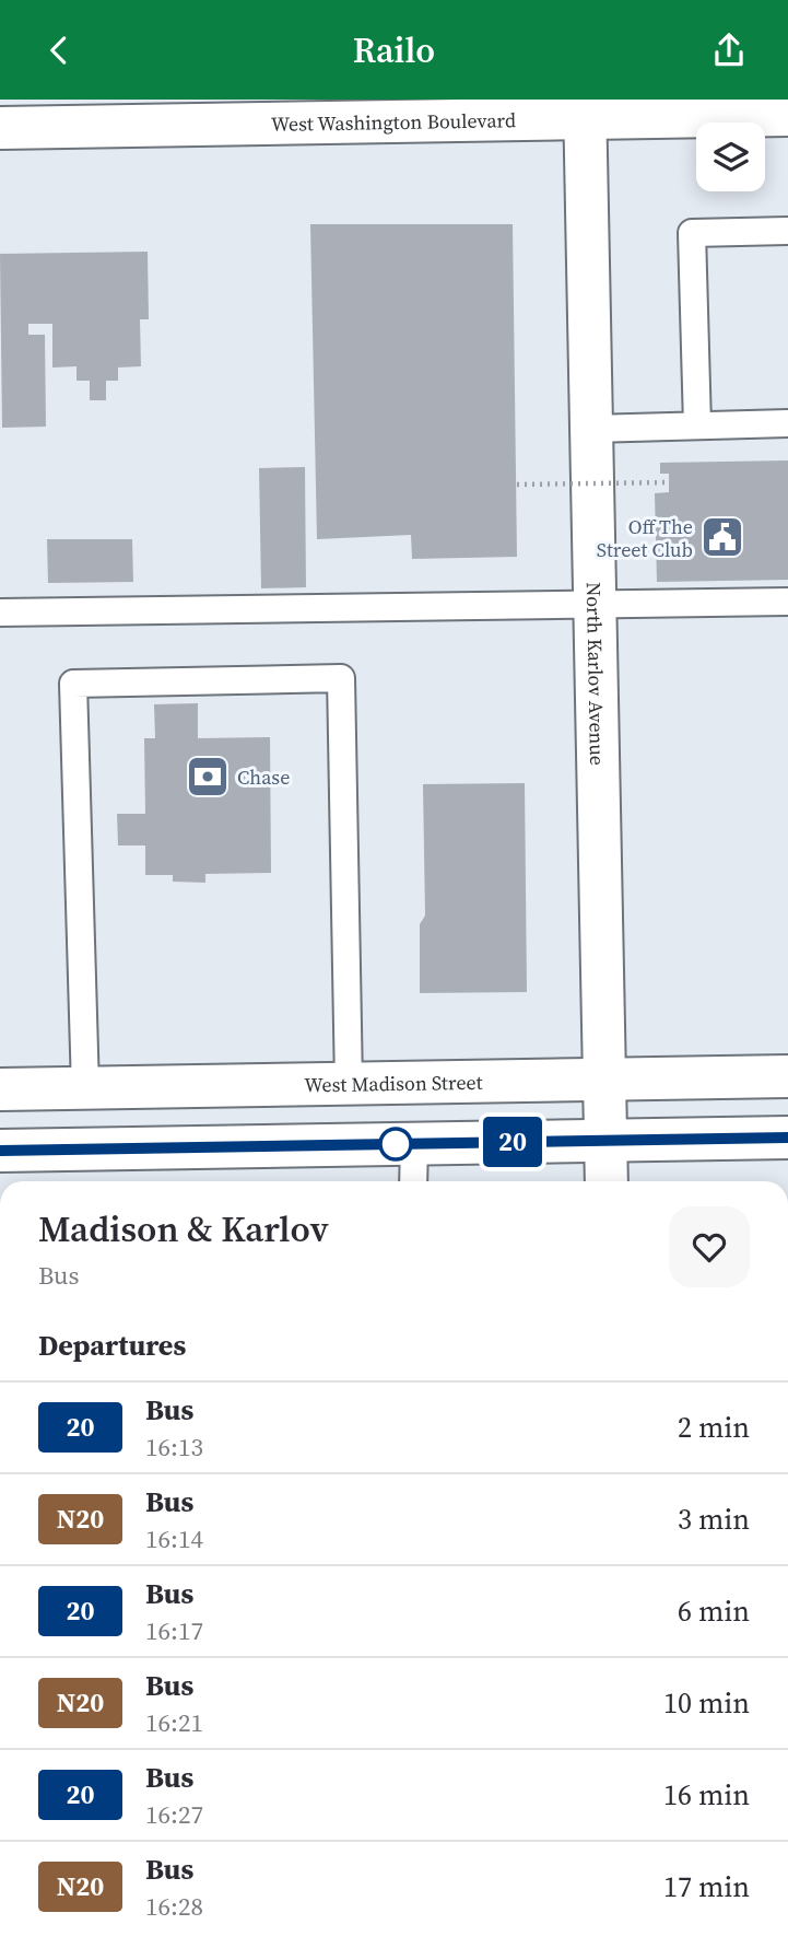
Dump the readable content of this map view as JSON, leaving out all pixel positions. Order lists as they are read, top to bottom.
{
  "streets": {
    "street": ["West Washington Boulevard", "North Karlov Avenue", "West Madison Street"]
  },
  "crossings": [
    ["West Washington Boulevard", "North Karlov Avenue"],
    ["North Karlov Avenue", "West Madison Street"]
  ],
  "places": {
    "public building": ["Off The Street Club"],
    "bank": ["Chase"]
  },
  "lines": ["bus line 20"],
  "page": {
    "header": "Railo",
    "on_map": "20",
    "heading": [
      ["Madison & Karlov", "Bus"],
      "Departures"
    ],
    "list": [
      {
        "mark": "20",
        "name": "Bus",
        "note": "16:13",
        "value": "2 min"
      },
      {
        "mark": "N20",
        "name": "Bus",
        "note": "16:14",
        "value": "3 min"
      },
      {
        "mark": "20",
        "name": "Bus",
        "note": "16:17",
        "value": "6 min"
      },
      {
        "mark": "N20",
        "name": "Bus",
        "note": "16:21",
        "value": "10 min"
      },
      {
        "mark": "20",
        "name": "Bus",
        "note": "16:27",
        "value": "16 min"
      },
      {
        "mark": "N20",
        "name": "Bus",
        "note": "16:28",
        "value": "17 min"
      }
    ]
  }
}
